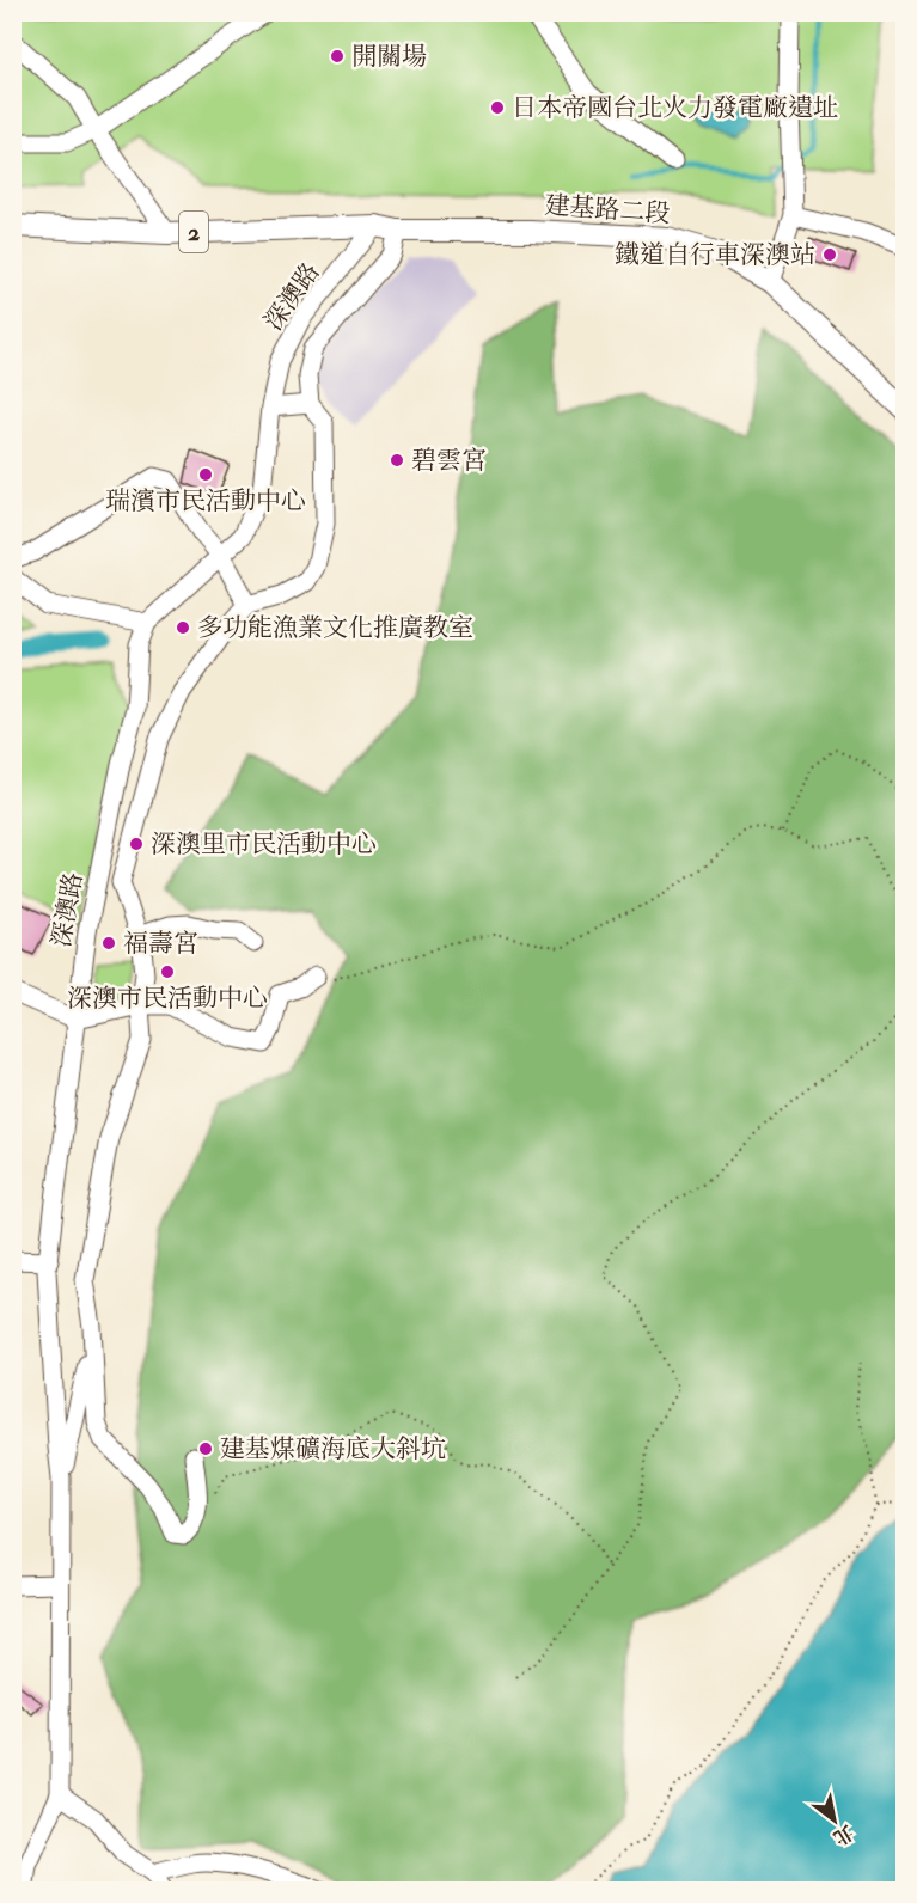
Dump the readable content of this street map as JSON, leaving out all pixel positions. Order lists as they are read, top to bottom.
{
  "streets": {
    "main road": ["建基路二段", "2"],
    "street": ["深澳路"]
  },
  "crossings": [
    ["建基路二段", "2"],
    ["建基路二段", "深澳路"],
    ["2", "深澳路"]
  ],
  "places": [
    "開關場",
    "日本帝國台北火力發電廠遺址",
    "鐵道自行車深澳站",
    "碧雲宮",
    "瑞濱市民活動中心",
    "多功能漁業文化推廣教室",
    "深澳里市民活動中心",
    "福壽宮",
    "深澳市民活動中心",
    "建基煤礦海底大斜坑"
  ],
  "north": "bottom right"
}
